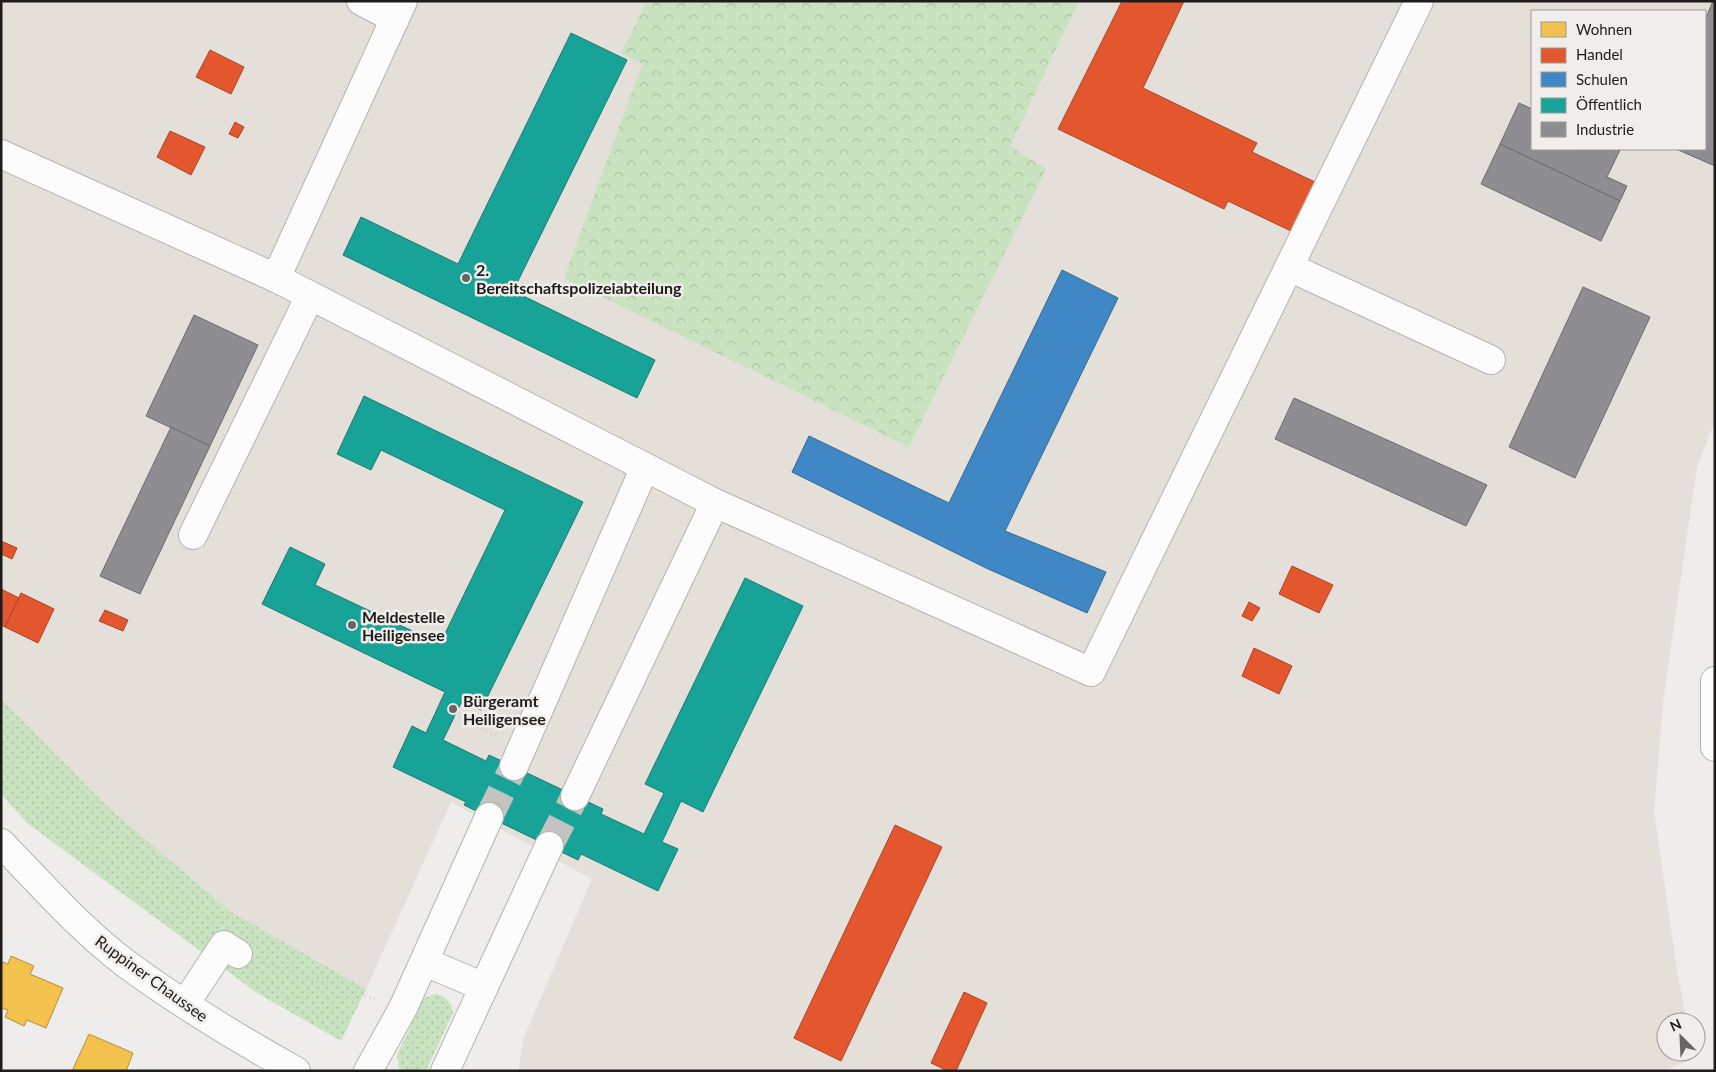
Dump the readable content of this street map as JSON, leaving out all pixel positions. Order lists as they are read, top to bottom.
{
  "streets": {
    "main road": ["Ruppiner Chaussee"]
  },
  "places": ["2. Bereitschaftspolizeiabteilung", "Meldestelle Heiligensee", "Bürgeramt Heiligensee"],
  "legend": [
    "Wohnen",
    "Handel",
    "Schulen",
    "Öffentlich",
    "Industrie"
  ],
  "north": "top left"
}
